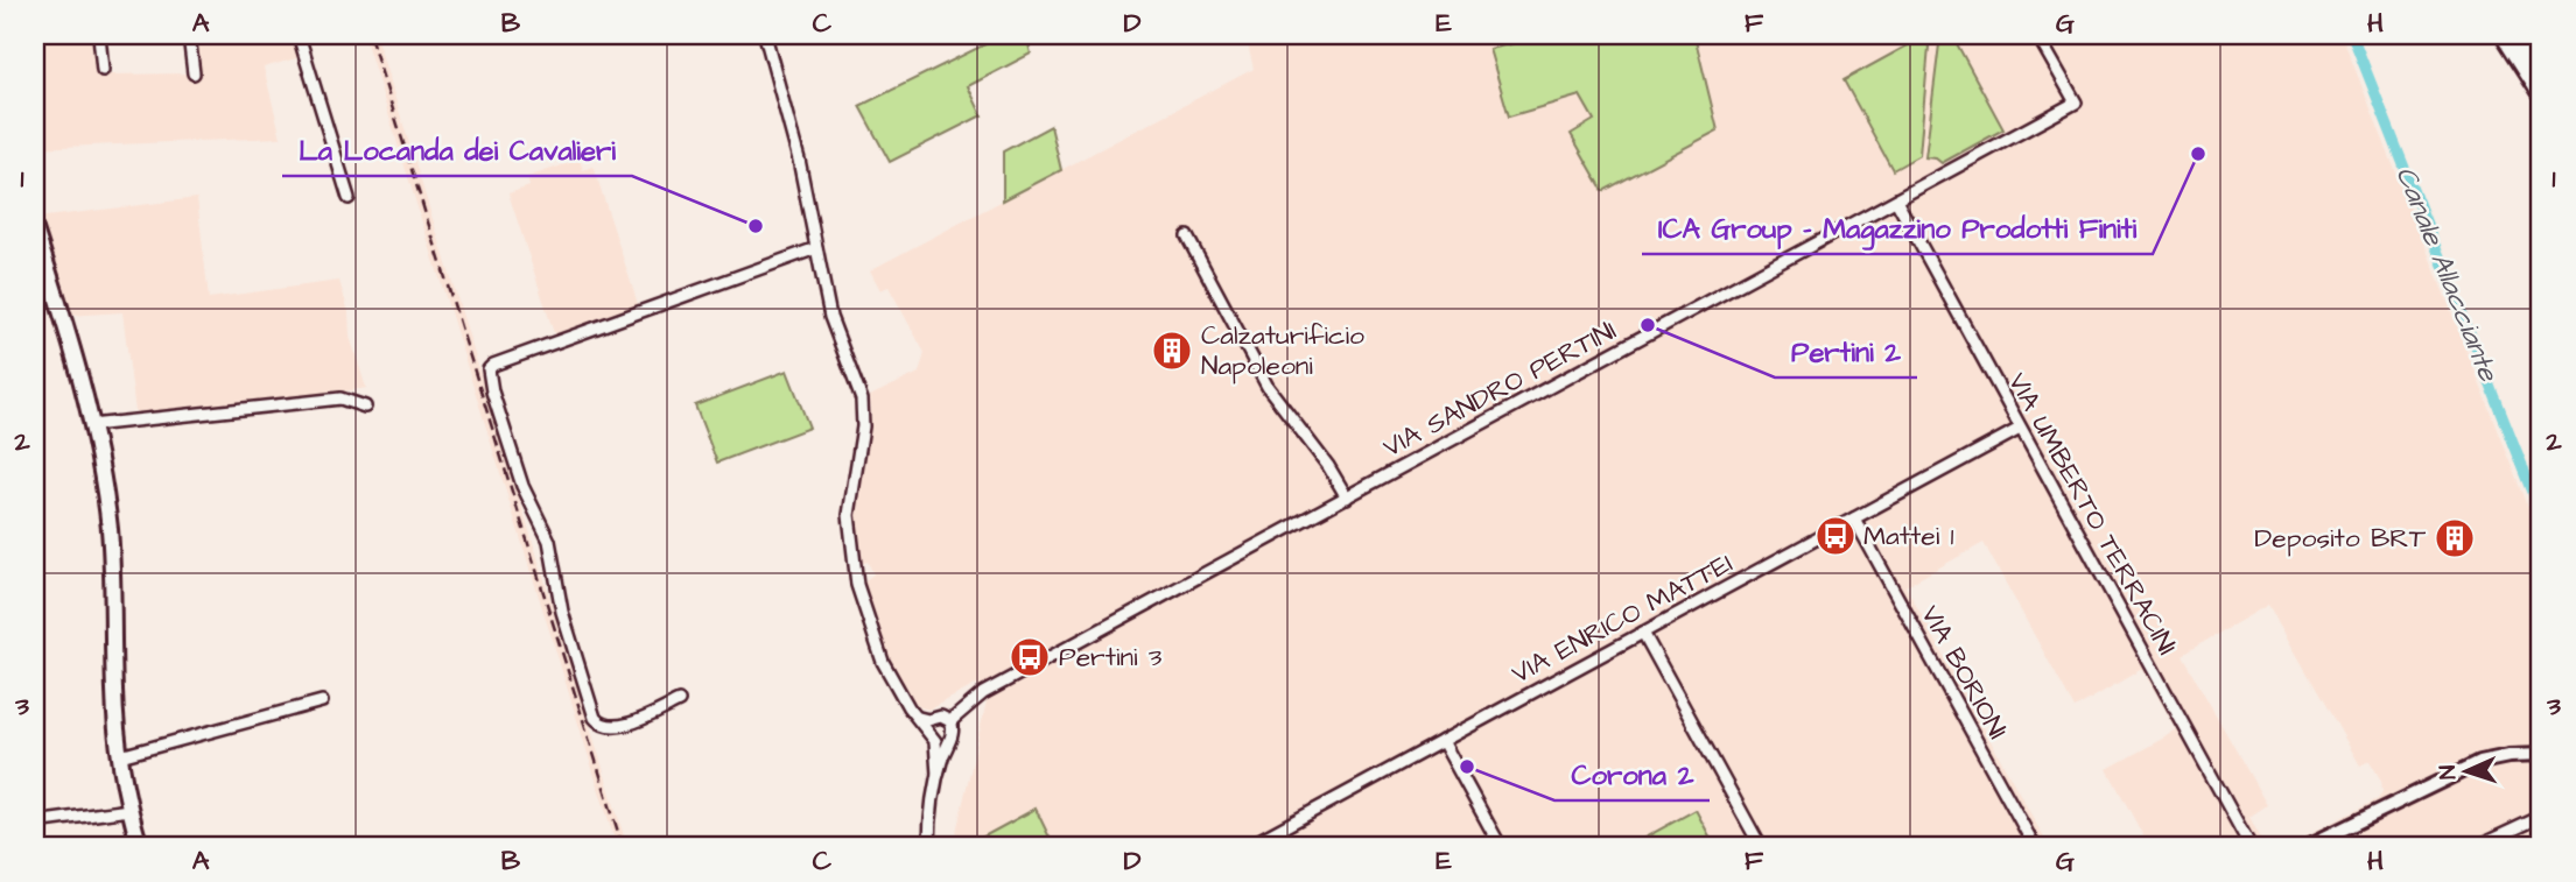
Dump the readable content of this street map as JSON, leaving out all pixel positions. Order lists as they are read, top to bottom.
{
  "streets": {
    "street": [
      "VIA SANDRO PERTINI",
      "VIA UMBERTO TERRACINI",
      "VIA ENRICO MATTEI",
      "VIA BORIONI"
    ]
  },
  "crossings": [
    ["VIA SANDRO PERTINI", "VIA UMBERTO TERRACINI"],
    ["VIA UMBERTO TERRACINI", "VIA ENRICO MATTEI"],
    ["VIA ENRICO MATTEI", "VIA BORIONI"]
  ],
  "water": ["Canale Allacciante"],
  "places": {
    "other": [
      "ICA Group - Magazzino Prodotti Finiti",
      "La Locanda dei Cavalieri",
      "Pertini 2",
      "Corona 2"
    ],
    "building": ["Calzaturificio Napoleoni", "Deposito BRT"],
    "bus stop": ["Mattei 1", "Pertini 3"]
  },
  "north": "left",
  "grid": {
    "columns": [
      "A",
      "B",
      "C",
      "D",
      "E",
      "F",
      "G",
      "H"
    ],
    "rows": ["1", "2", "3"]
  }
}
